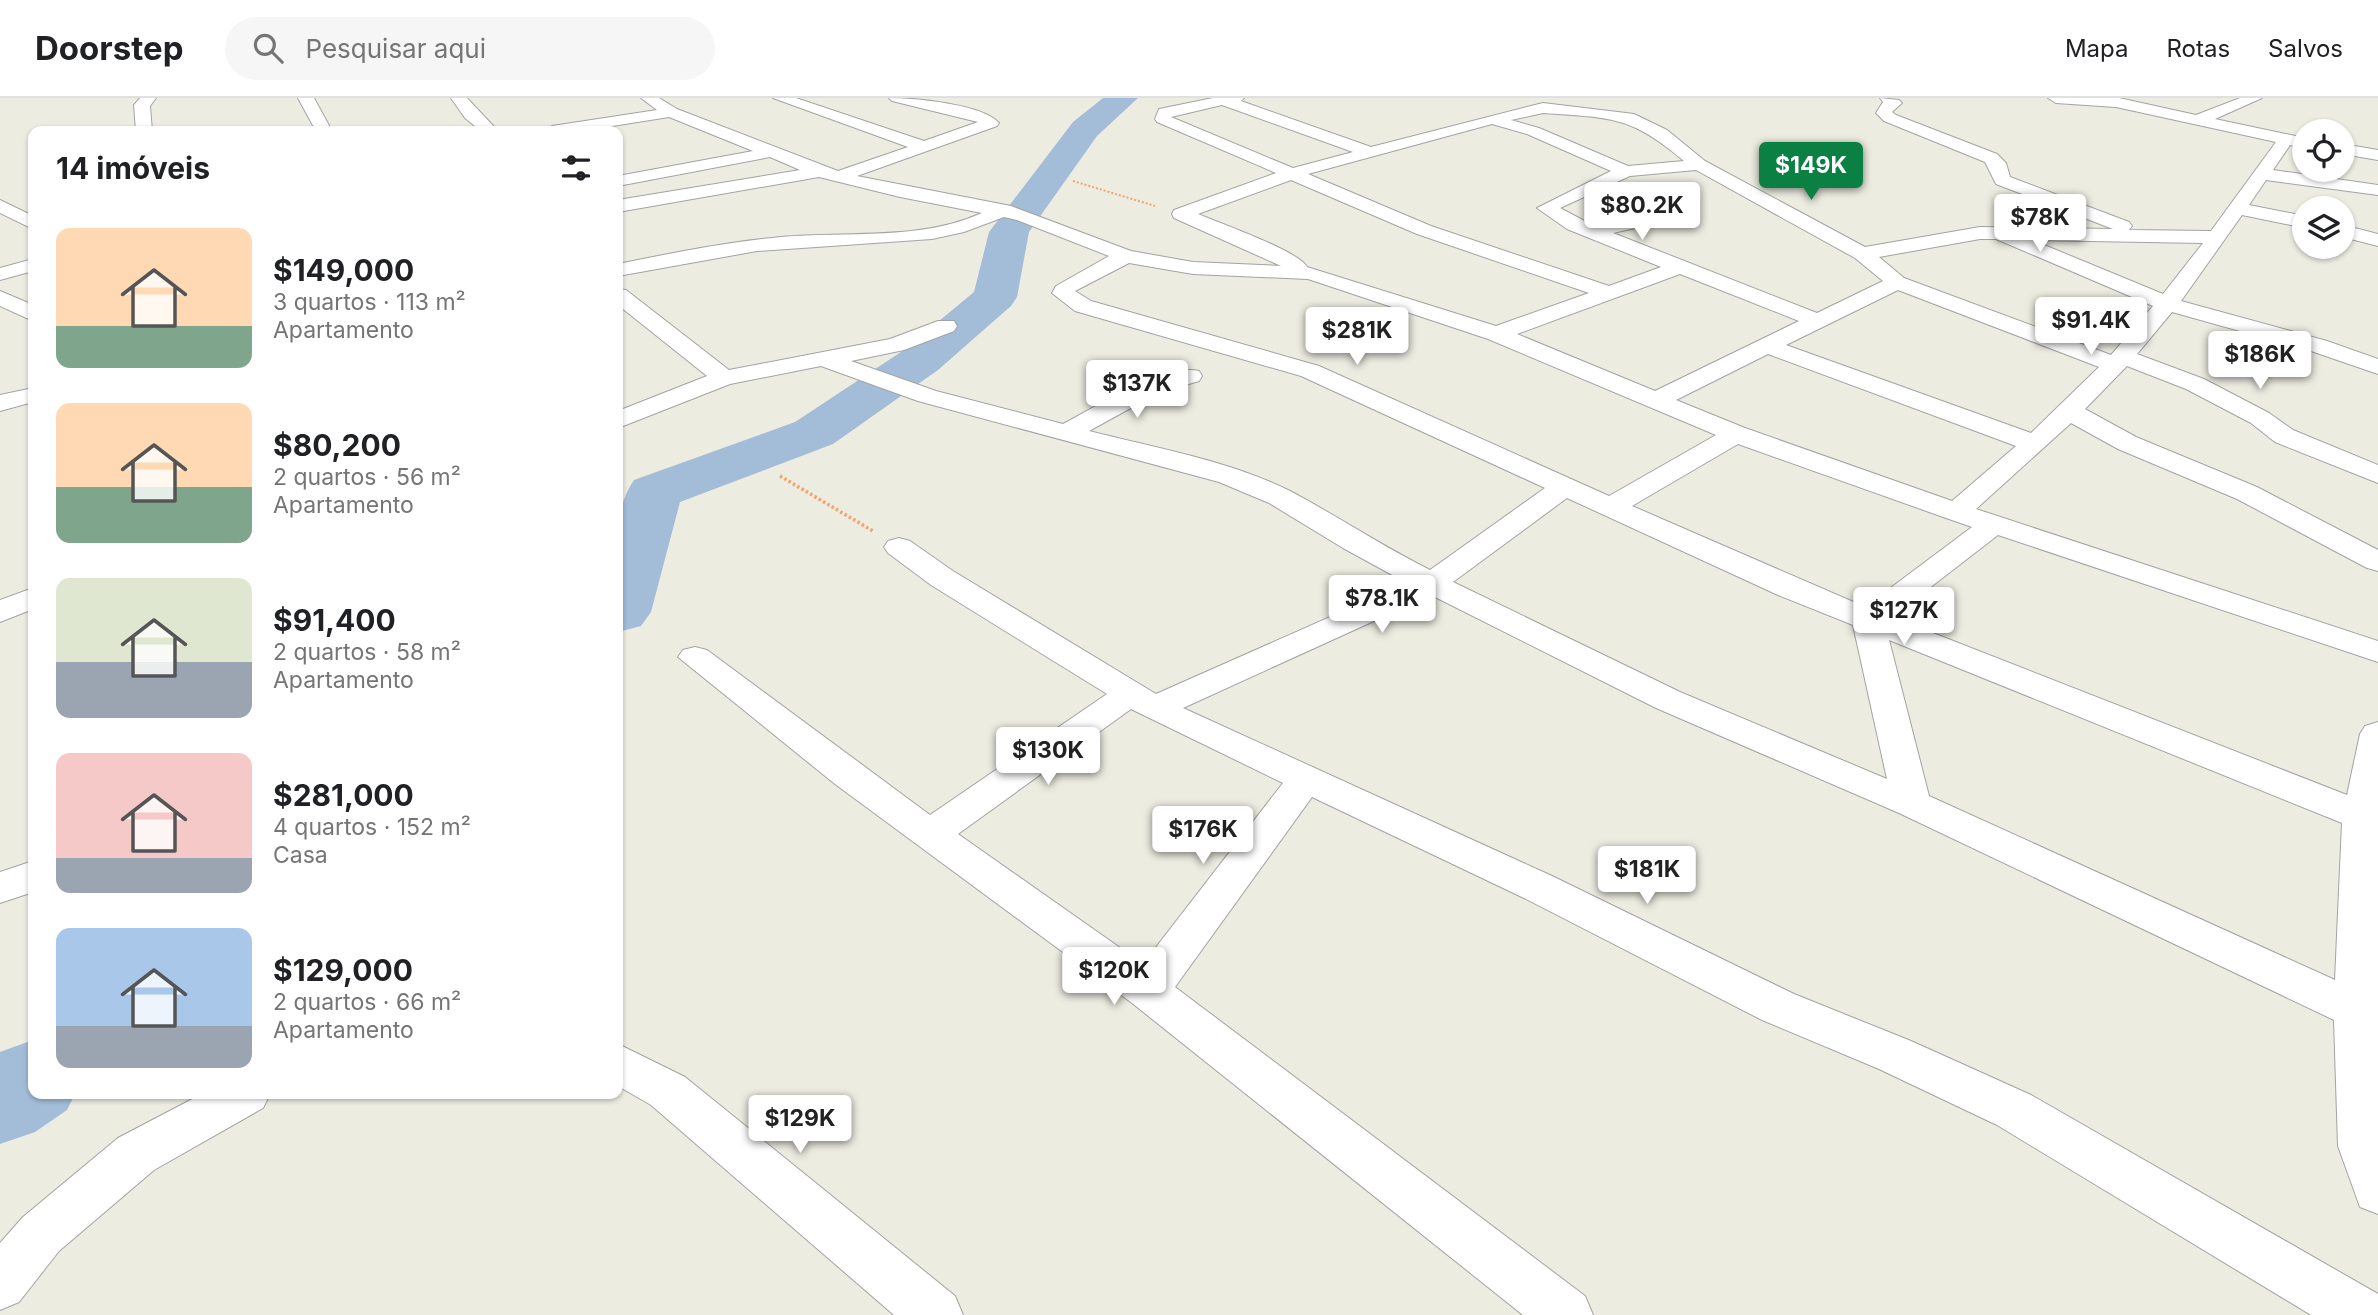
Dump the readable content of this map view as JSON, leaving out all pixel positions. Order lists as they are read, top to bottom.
{
  "page": {
    "header": "Doorstep",
    "search": "Pesquisar aqui",
    "nav": ["Mapa", "Rotas", "Salvos"],
    "heading": "14 imóveis",
    "price": [
      "$149K",
      "$80.2K",
      "$78K",
      "$91.4K",
      "$281K",
      "$186K",
      "$137K",
      "$78.1K",
      "$127K",
      "$130K",
      "$176K",
      "$181K",
      "$120K",
      "$129K"
    ],
    "list": [
      {
        "name": "$149,000",
        "note": "3 quartos · 113 m² · Apartamento"
      },
      {
        "name": "$80,200",
        "note": "2 quartos · 56 m² · Apartamento"
      },
      {
        "name": "$91,400",
        "note": "2 quartos · 58 m² · Apartamento"
      },
      {
        "name": "$281,000",
        "note": "4 quartos · 152 m² · Casa"
      },
      {
        "name": "$129,000",
        "note": "2 quartos · 66 m² · Apartamento"
      }
    ]
  }
}
